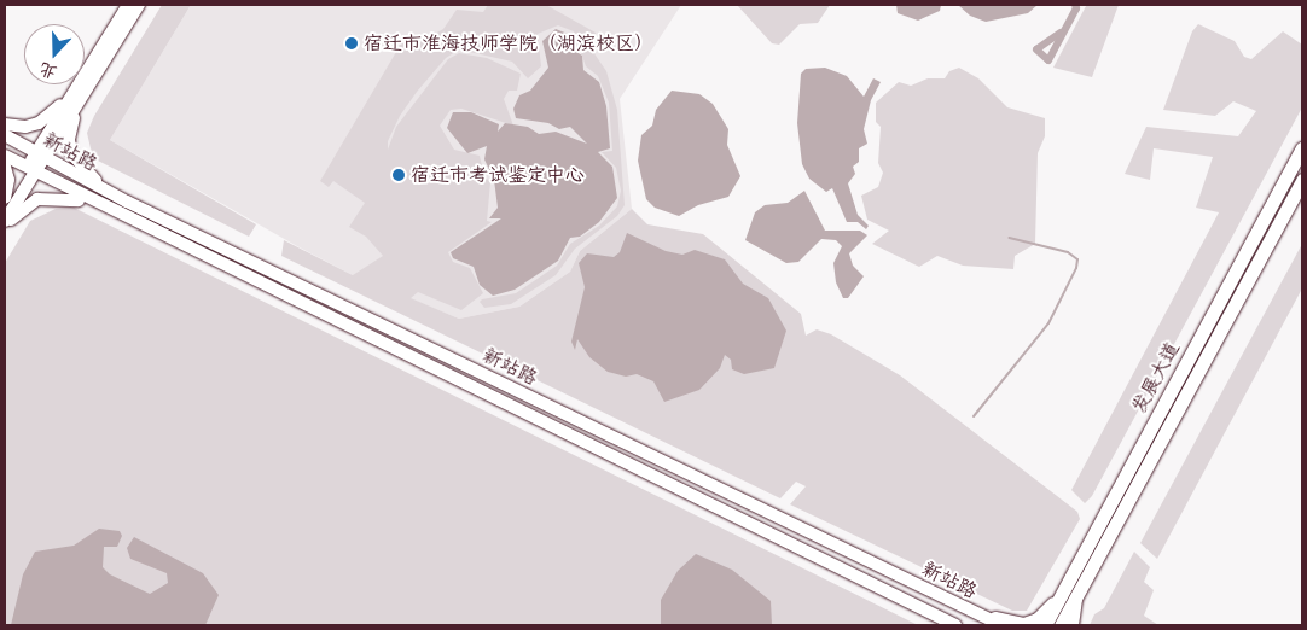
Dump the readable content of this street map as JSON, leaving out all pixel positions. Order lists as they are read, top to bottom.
{
  "streets": {
    "main road": ["发展大道"],
    "street": ["新站路"]
  },
  "places": ["宿迁市淮海技师学院（湖滨校区）", "宿迁市考试鉴定中心"],
  "north": "bottom"
}
